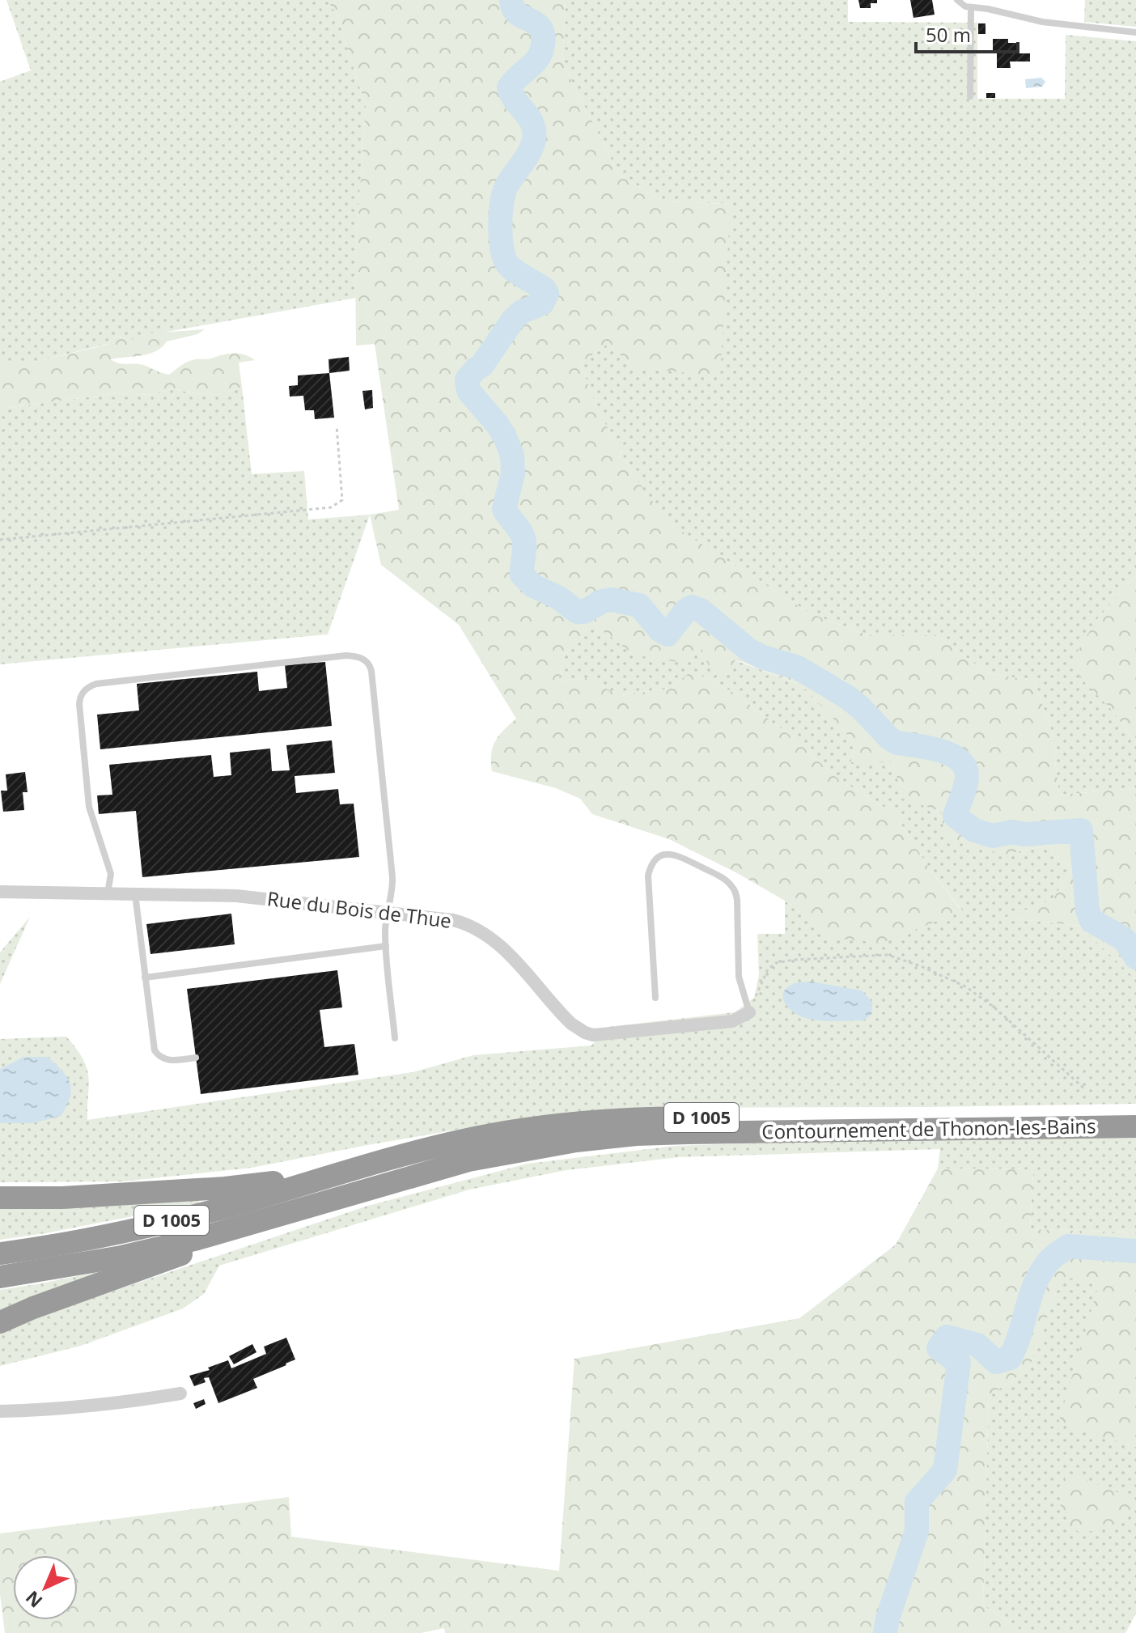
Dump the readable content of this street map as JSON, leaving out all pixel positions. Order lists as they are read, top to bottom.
{
  "streets": {
    "highway": ["D 1005", "Contournement de Thonon-les-Bains"],
    "street": ["Rue du Bois de Thue"]
  },
  "scale_bar": "50 m",
  "north": "bottom left"
}
